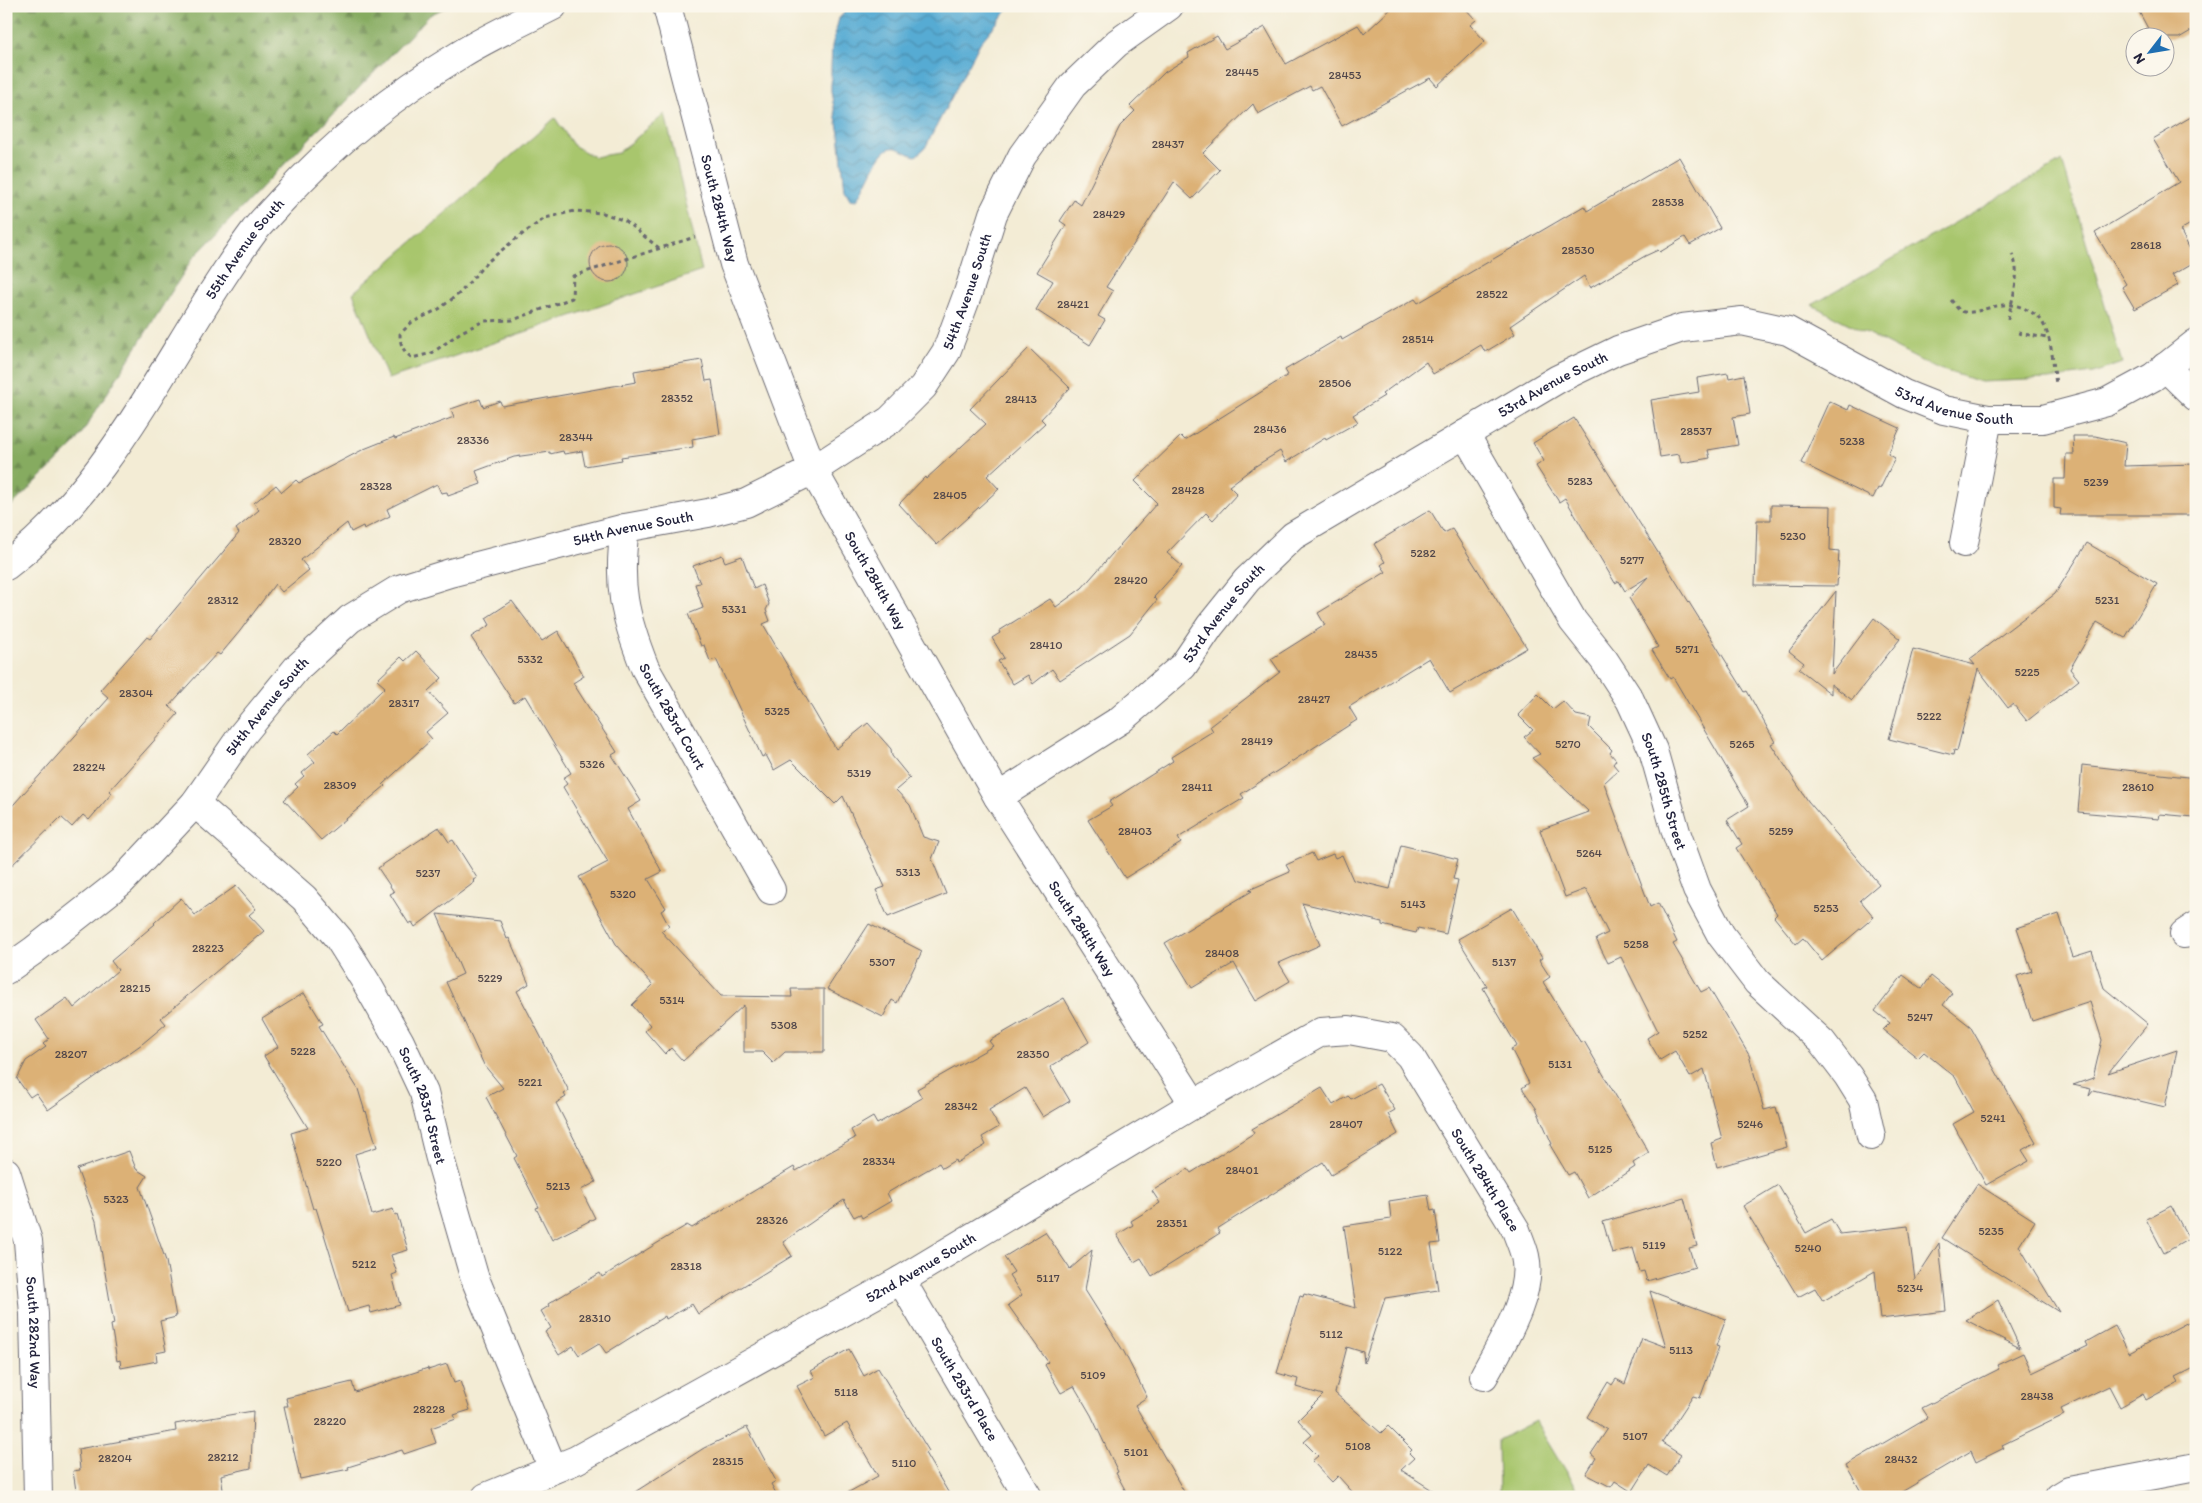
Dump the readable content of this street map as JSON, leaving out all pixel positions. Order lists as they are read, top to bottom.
{
  "streets": {
    "street": [
      "South 284th Way",
      "55th Avenue South",
      "54th Avenue South",
      "53rd Avenue South",
      "South 283rd Court",
      "South 285th Street",
      "South 283rd Street",
      "South 284th Place",
      "52nd Avenue South",
      "South 282nd Way",
      "South 283rd Place"
    ]
  },
  "crossings": [
    ["South 284th Way", "54th Avenue South"],
    ["South 284th Way", "53rd Avenue South"],
    ["South 284th Way", "52nd Avenue South"],
    ["54th Avenue South", "South 283rd Court"],
    ["54th Avenue South", "South 283rd Street"],
    ["53rd Avenue South", "South 285th Street"],
    ["South 283rd Street", "52nd Avenue South"],
    ["South 284th Place", "52nd Avenue South"],
    ["52nd Avenue South", "South 283rd Place"]
  ],
  "house_numbers": [
    "28445",
    "28453",
    "28437",
    "28538",
    "28429",
    "28618",
    "28530",
    "28522",
    "28421",
    "28514",
    "28506",
    "28352",
    "28413",
    "28436",
    "28537",
    "28344",
    "28336",
    "5238",
    "5283",
    "5239",
    "28328",
    "28428",
    "28405",
    "5230",
    "28320",
    "5282",
    "5277",
    "28420",
    "28312",
    "5231",
    "5331",
    "28410",
    "5271",
    "28435",
    "5332",
    "5225",
    "28304",
    "28427",
    "28317",
    "5325",
    "5222",
    "28419",
    "5270",
    "5265",
    "5326",
    "28224",
    "5319",
    "28309",
    "28411",
    "28610",
    "28403",
    "5259",
    "5264",
    "5313",
    "5237",
    "5320",
    "5143",
    "5253",
    "5258",
    "28223",
    "28408",
    "5307",
    "5137",
    "5229",
    "28215",
    "5314",
    "5247",
    "5308",
    "5252",
    "5228",
    "28207",
    "28350",
    "5131",
    "5221",
    "28342",
    "5241",
    "28407",
    "5246",
    "5125",
    "28334",
    "5220",
    "28401",
    "5213",
    "5323",
    "28326",
    "28351",
    "5235",
    "5119",
    "5240",
    "5122",
    "5212",
    "28318",
    "5117",
    "5234",
    "28310",
    "5112",
    "5113",
    "5109",
    "5118",
    "28438",
    "28228",
    "28220",
    "5107",
    "5108",
    "5101",
    "28212",
    "28204",
    "28432",
    "28315",
    "5110"
  ],
  "north": "bottom left"
}
